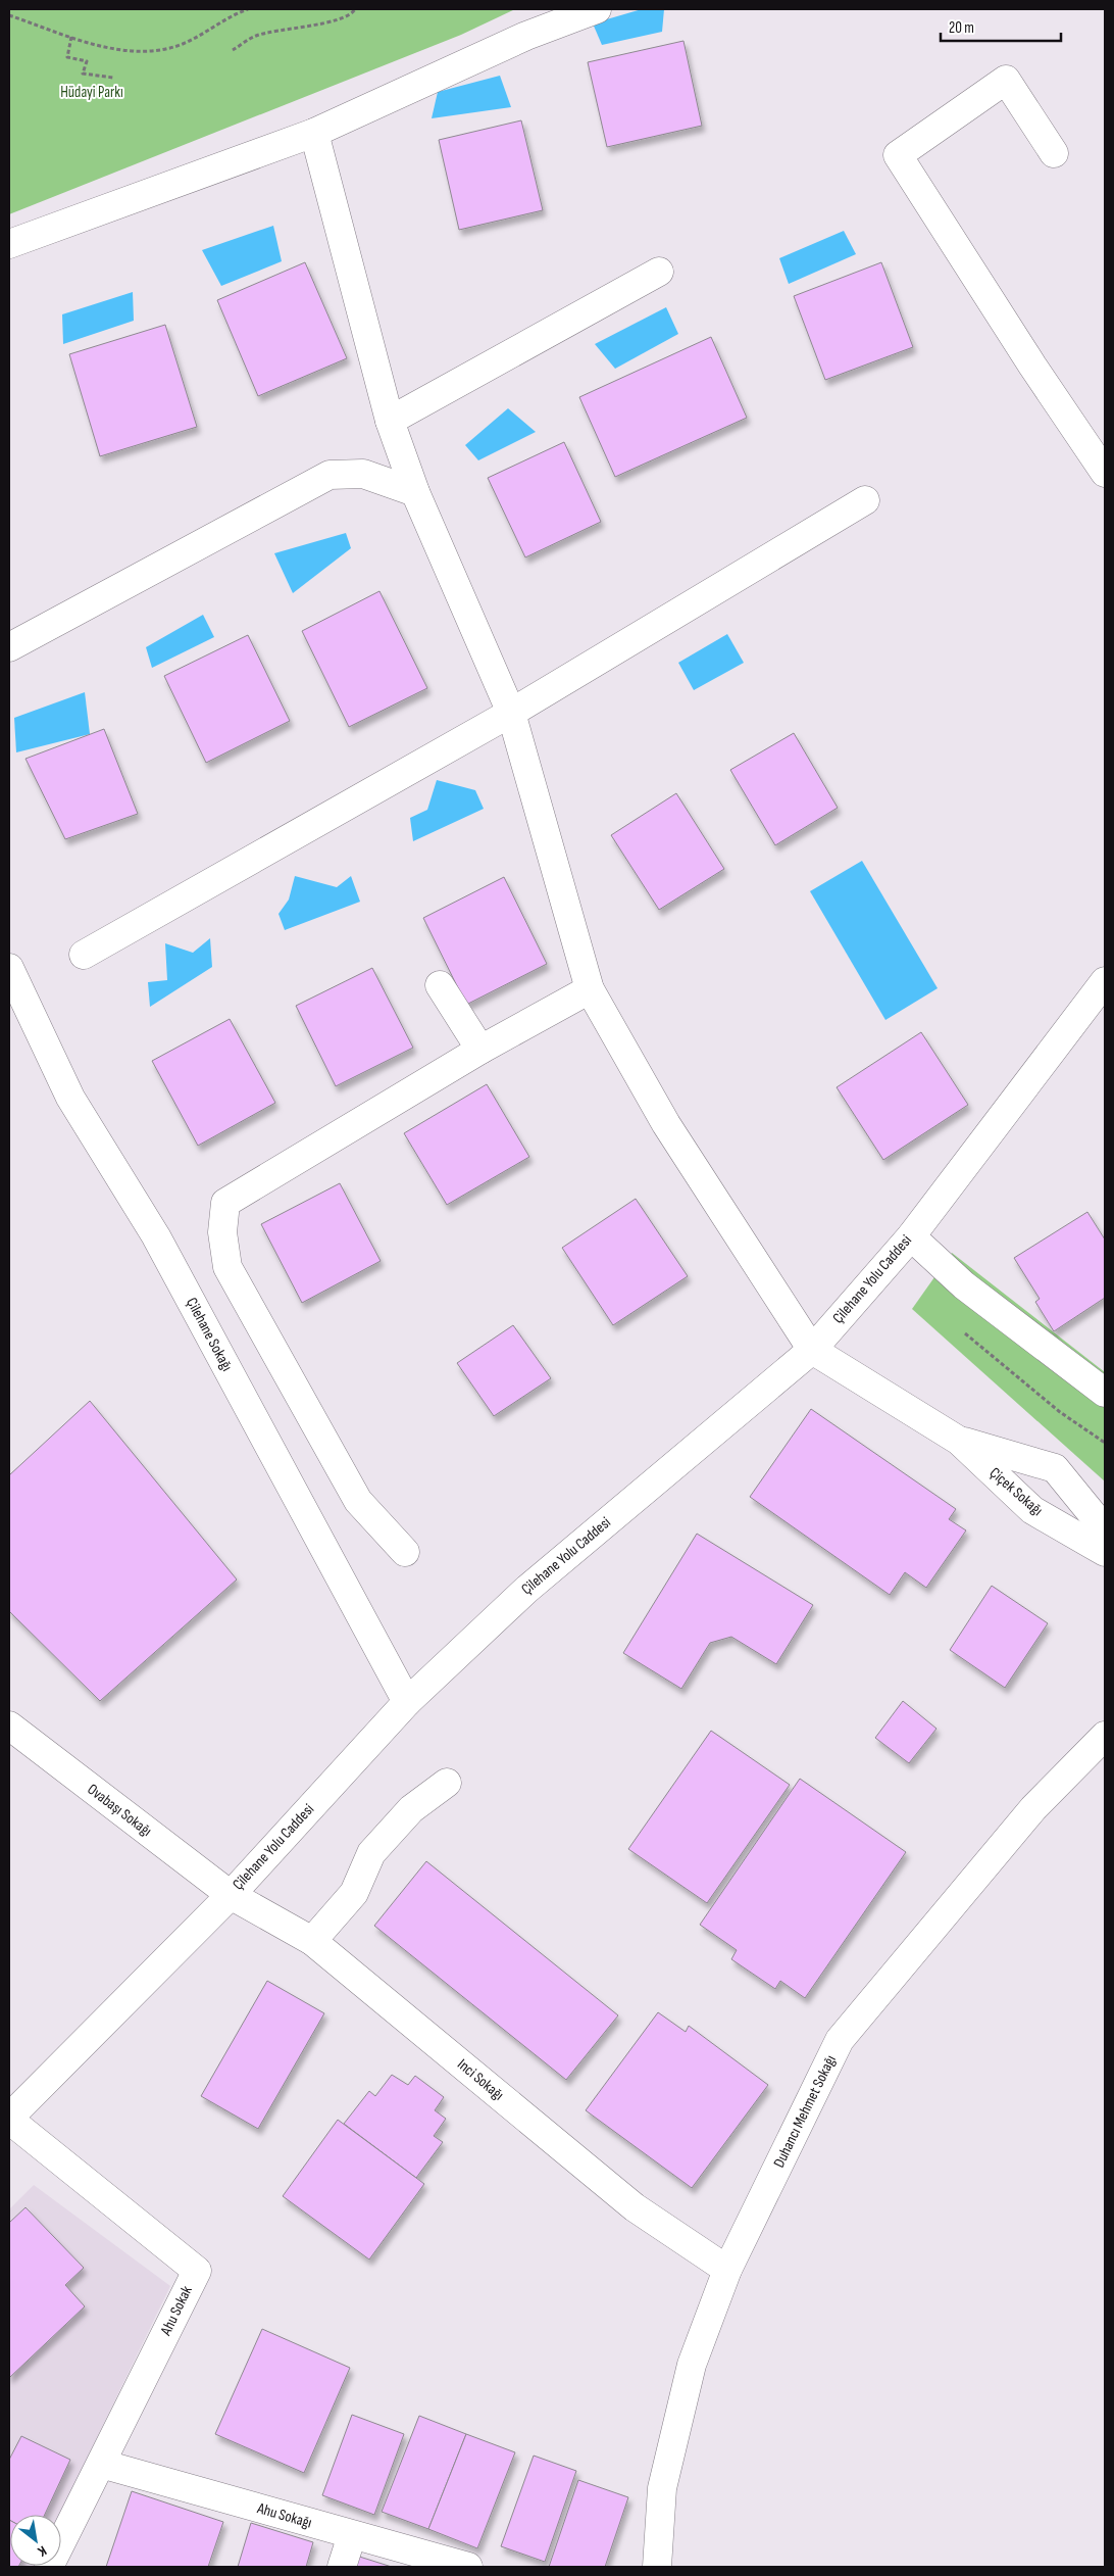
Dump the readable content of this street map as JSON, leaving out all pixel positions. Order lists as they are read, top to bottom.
{
  "streets": {
    "street": [
      "Çilehane Yolu Caddesi",
      "Çilehane Sokağı",
      "Çiçek Sokağı",
      "Ovabaşı Sokağı",
      "Inci Sokağı",
      "Duhancı Mehmet Sokağı",
      "Ahu Sokak",
      "Ahu Sokağı"
    ]
  },
  "crossings": [
    ["Çilehane Yolu Caddesi", "Çilehane Sokağı"],
    ["Çilehane Yolu Caddesi", "Çiçek Sokağı"],
    ["Çilehane Yolu Caddesi", "Ovabaşı Sokağı"],
    ["Çilehane Yolu Caddesi", "Inci Sokağı"],
    ["Çilehane Yolu Caddesi", "Ahu Sokak"],
    ["Ovabaşı Sokağı", "Inci Sokağı"],
    ["Inci Sokağı", "Duhancı Mehmet Sokağı"],
    ["Ahu Sokak", "Ahu Sokağı"]
  ],
  "parks": ["Hüdayi Parkı"],
  "scale_bar": "20 m",
  "north": "bottom right"
}
